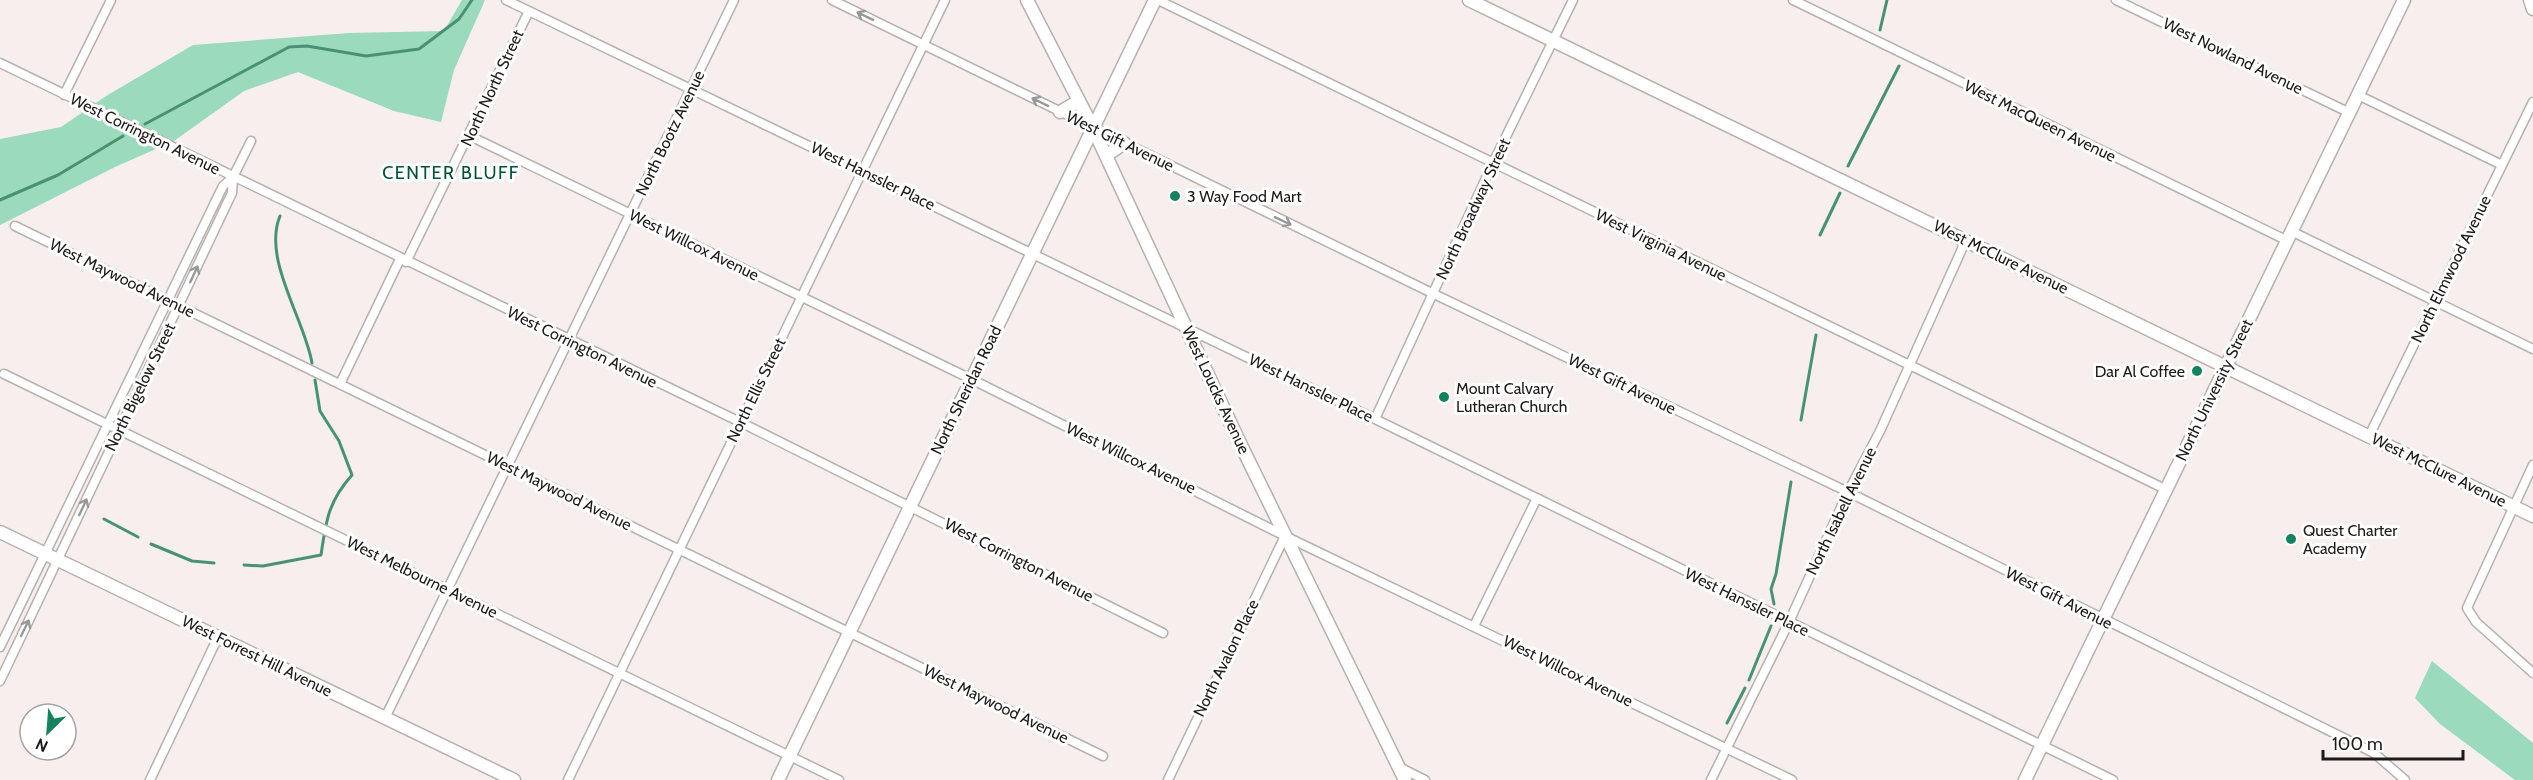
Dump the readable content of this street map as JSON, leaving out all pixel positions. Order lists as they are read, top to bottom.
{
  "streets": {
    "main road": [
      "West McClure Avenue",
      "North Sheridan Road",
      "West Loucks Avenue",
      "North University Street",
      "West Forrest Hill Avenue"
    ],
    "street": [
      "West Nowland Avenue",
      "North North Street",
      "West MacQueen Avenue",
      "North Bootz Avenue",
      "West Corrington Avenue",
      "West Gift Avenue",
      "West Hanssler Place",
      "North Broadway Street",
      "West Willcox Avenue",
      "West Virginia Avenue",
      "North Elmwood Avenue",
      "West Maywood Avenue",
      "North Bigelow Street",
      "North Ellis Street",
      "North Isabell Avenue",
      "West Melbourne Avenue",
      "North Avalon Place"
    ]
  },
  "crossings": [
    ["West Nowland Avenue", "North University Street"],
    ["North North Street", "West Corrington Avenue"],
    ["North North Street", "West Hanssler Place"],
    ["North North Street", "West Willcox Avenue"],
    ["North North Street", "West Maywood Avenue"],
    ["West MacQueen Avenue", "North Elmwood Avenue"],
    ["West MacQueen Avenue", "North University Street"],
    ["North Bootz Avenue", "West Corrington Avenue"],
    ["North Bootz Avenue", "West Hanssler Place"],
    ["North Bootz Avenue", "West Willcox Avenue"],
    ["North Bootz Avenue", "West Maywood Avenue"],
    ["North Bootz Avenue", "West Melbourne Avenue"],
    ["North Bootz Avenue", "West Forrest Hill Avenue"],
    ["West Corrington Avenue", "North Bigelow Street"],
    ["West Corrington Avenue", "North Ellis Street"],
    ["West Corrington Avenue", "North Sheridan Road"],
    ["West Gift Avenue", "North Broadway Street"],
    ["West Gift Avenue", "North Ellis Street"],
    ["West Gift Avenue", "North Sheridan Road"],
    ["West Gift Avenue", "West Loucks Avenue"],
    ["West Gift Avenue", "North University Street"],
    ["West Gift Avenue", "North Isabell Avenue"],
    ["West Hanssler Place", "North Broadway Street"],
    ["West Hanssler Place", "North Ellis Street"],
    ["West Hanssler Place", "North Sheridan Road"],
    ["West Hanssler Place", "West Loucks Avenue"],
    ["West Hanssler Place", "North University Street"],
    ["West Hanssler Place", "North Isabell Avenue"],
    ["North Broadway Street", "West Virginia Avenue"],
    ["North Broadway Street", "West McClure Avenue"],
    ["West Willcox Avenue", "North Ellis Street"],
    ["West Willcox Avenue", "North Sheridan Road"],
    ["West Willcox Avenue", "West Loucks Avenue"],
    ["West Willcox Avenue", "North Isabell Avenue"],
    ["West Willcox Avenue", "North Avalon Place"],
    ["West Virginia Avenue", "North Sheridan Road"],
    ["West Virginia Avenue", "North University Street"],
    ["West Virginia Avenue", "North Isabell Avenue"],
    ["West McClure Avenue", "North Elmwood Avenue"],
    ["West McClure Avenue", "North University Street"],
    ["West McClure Avenue", "North Isabell Avenue"],
    ["West Maywood Avenue", "North Bigelow Street"],
    ["West Maywood Avenue", "North Ellis Street"],
    ["West Maywood Avenue", "North Sheridan Road"],
    ["North Bigelow Street", "West Melbourne Avenue"],
    ["North Bigelow Street", "West Forrest Hill Avenue"],
    ["North Ellis Street", "West Melbourne Avenue"],
    ["North Sheridan Road", "West Loucks Avenue"],
    ["North Sheridan Road", "West Melbourne Avenue"],
    ["West Loucks Avenue", "North Avalon Place"]
  ],
  "districts": ["CENTER BLUFF"],
  "places": [
    "3 Way Food Mart",
    "Dar Al Coffee",
    "Mount Calvary Lutheran Church",
    "Quest Charter Academy"
  ],
  "scale_bar": "100 m",
  "north": "bottom left"
}
